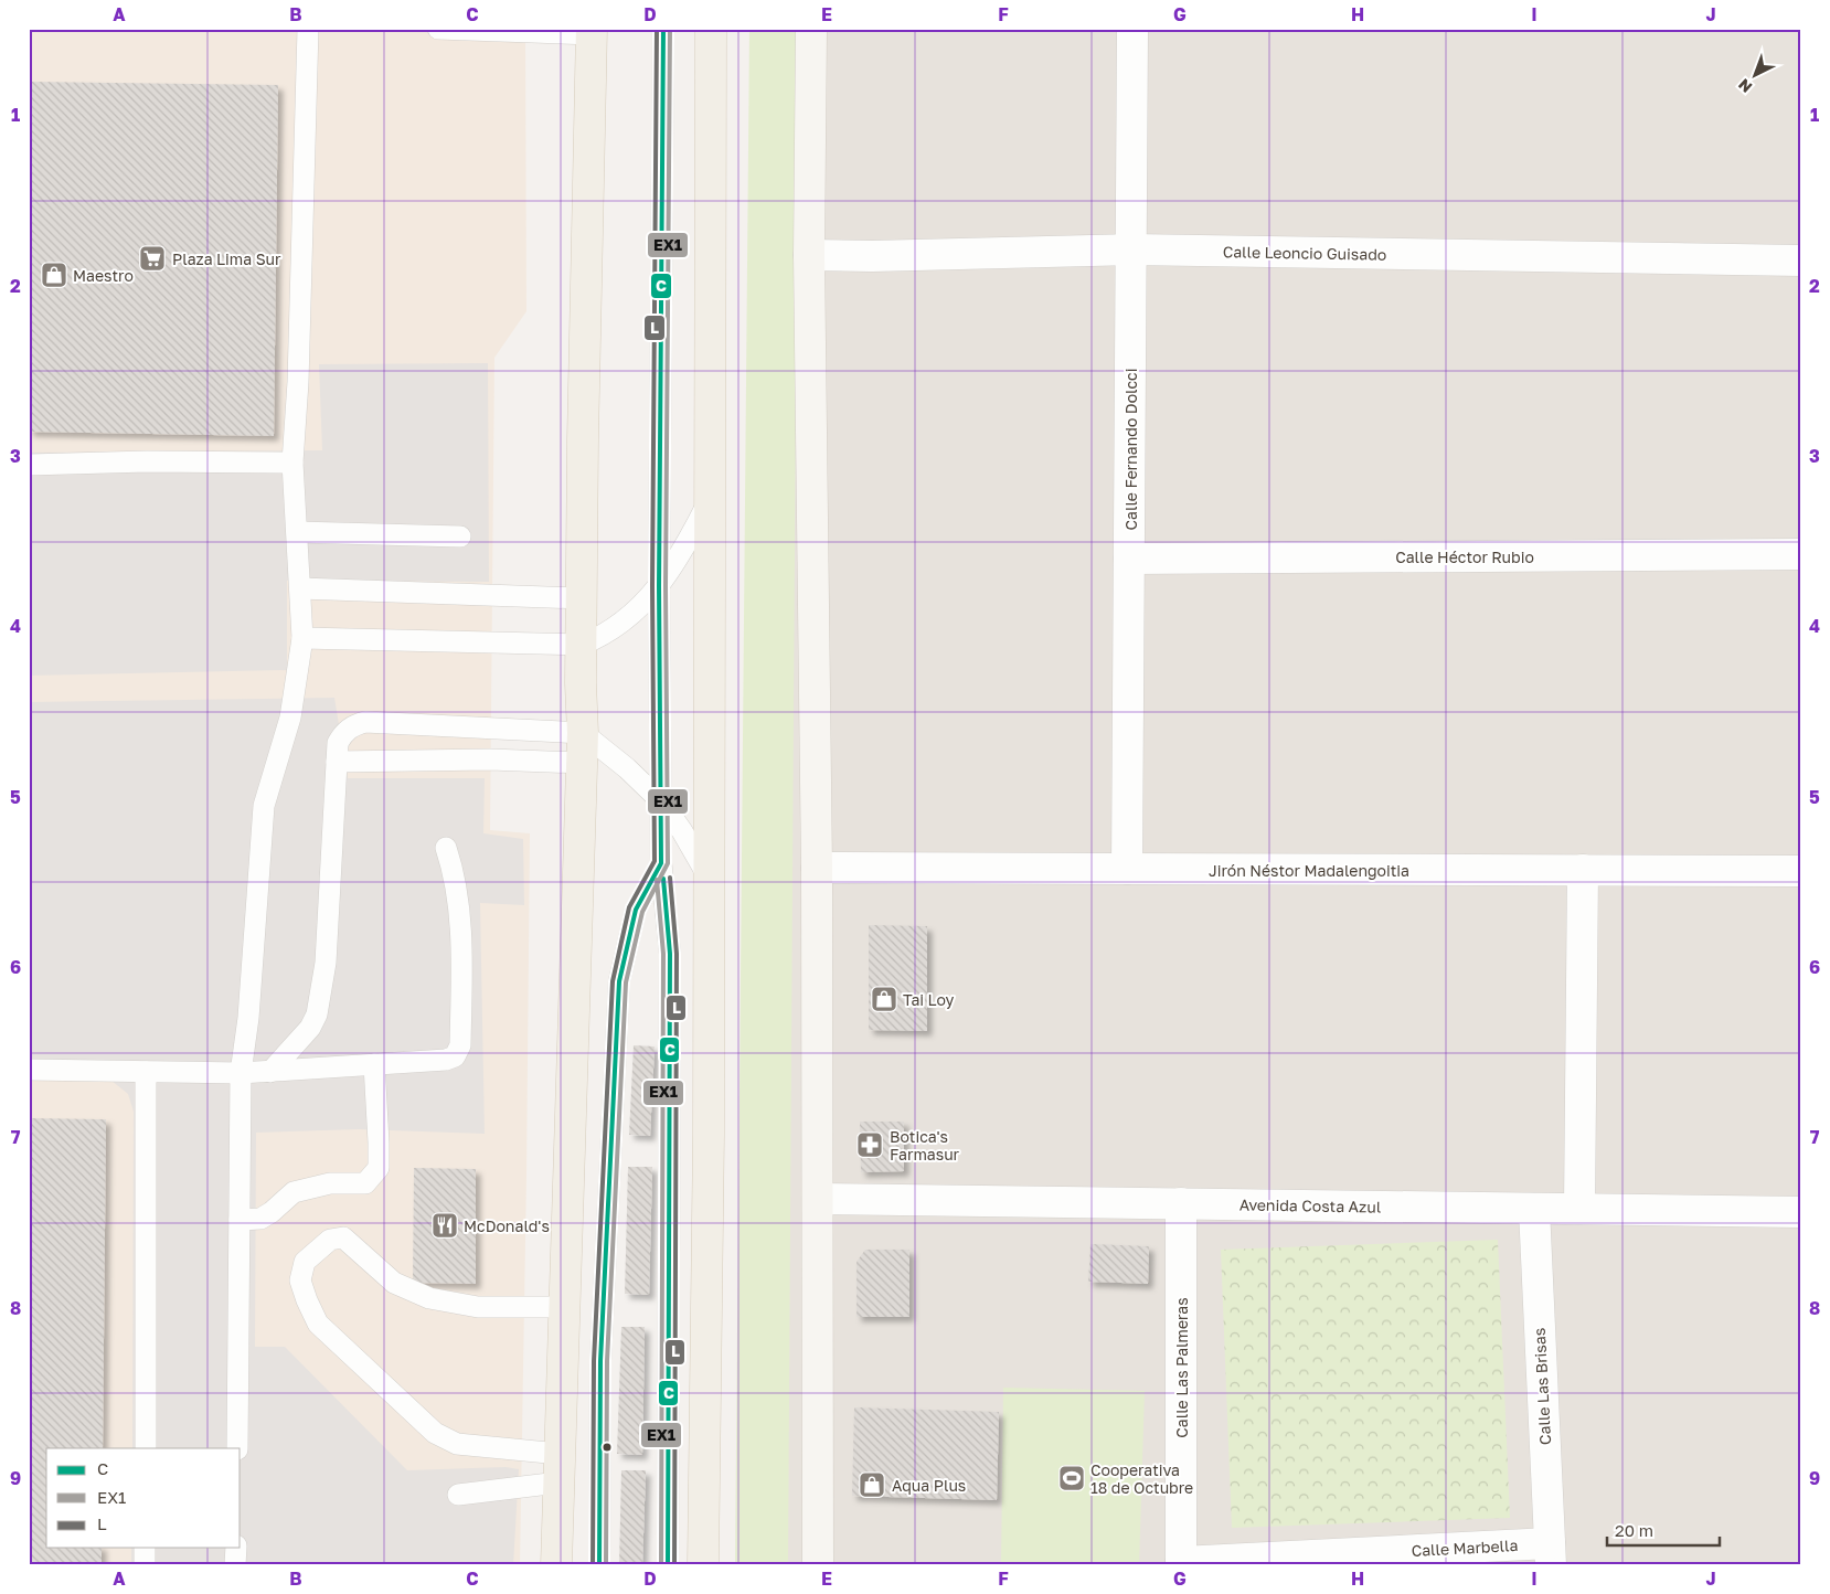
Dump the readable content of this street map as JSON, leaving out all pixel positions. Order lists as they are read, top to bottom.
{
  "streets": {
    "street": [
      "Calle Leoncio Guisado",
      "Calle Fernando Dolcci",
      "Calle Héctor Rubio",
      "Jirón Néstor Madalengoitia",
      "Avenida Costa Azul",
      "Calle Las Palmeras",
      "Calle Las Brisas",
      "Calle Marbella"
    ]
  },
  "crossings": [
    ["Calle Leoncio Guisado", "Calle Fernando Dolcci"],
    ["Calle Fernando Dolcci", "Calle Héctor Rubio"],
    ["Calle Fernando Dolcci", "Jirón Néstor Madalengoitia"],
    ["Avenida Costa Azul", "Calle Las Palmeras"],
    ["Avenida Costa Azul", "Calle Las Brisas"],
    ["Calle Las Palmeras", "Calle Marbella"],
    ["Calle Las Brisas", "Calle Marbella"]
  ],
  "places": {
    "supermarket": ["Plaza Lima Sur"],
    "shop": ["Maestro", "Tai Loy", "Aqua Plus"],
    "pharmacy": ["Botica's Farmasur"],
    "restaurant": ["McDonald's"],
    "sports": ["Cooperativa 18 de Octubre"]
  },
  "lines": ["transit line C", "transit line EX1", "transit line L"],
  "legend": ["C", "EX1", "L"],
  "scale_bar": "20 m",
  "north": "bottom left",
  "grid": {
    "columns": [
      "A",
      "B",
      "C",
      "D",
      "E",
      "F",
      "G",
      "H",
      "I",
      "J"
    ],
    "rows": [
      "1",
      "2",
      "3",
      "4",
      "5",
      "6",
      "7",
      "8",
      "9"
    ]
  }
}
